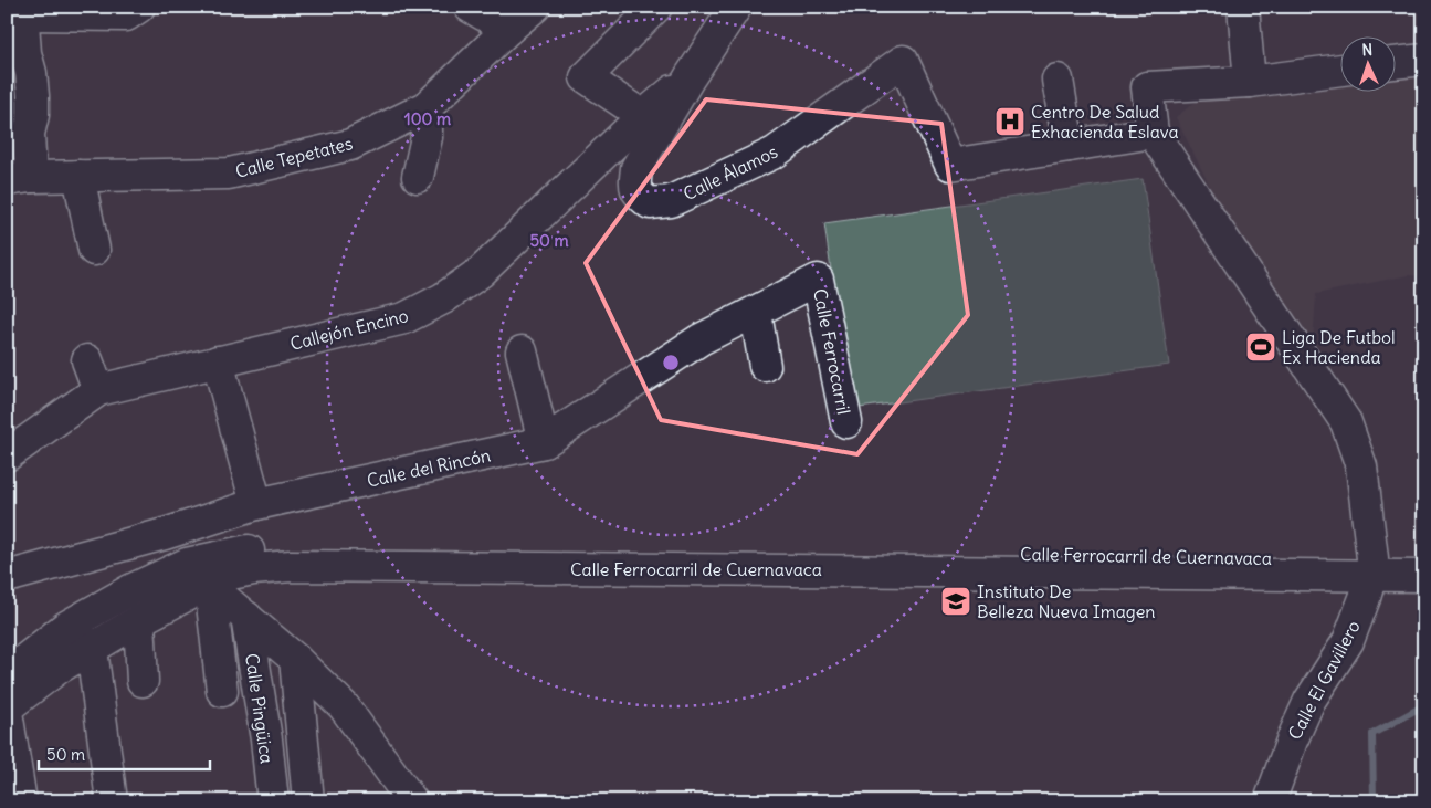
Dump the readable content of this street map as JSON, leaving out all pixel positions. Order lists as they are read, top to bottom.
{
  "streets": {
    "street": [
      "Calle Tepetates",
      "Calle Álamos",
      "Callejón Encino",
      "Calle Ferrocarril",
      "Calle del Rincón",
      "Calle Ferrocarril de Cuernavaca",
      "Calle El Gavillero",
      "Calle Pingüica"
    ]
  },
  "crossings": [
    ["Calle Álamos", "Callejón Encino"],
    ["Calle Ferrocarril", "Calle del Rincón"],
    ["Calle Ferrocarril de Cuernavaca", "Calle El Gavillero"]
  ],
  "places": {
    "hospital": ["Centro De Salud Exhacienda Eslava"],
    "sports": ["Liga De Futbol Ex Hacienda"],
    "school or university": ["Instituto De Belleza Nueva Imagen"]
  },
  "scale_bar": "50 m",
  "north": "top",
  "rings": ["100 m", "50 m"]
}
